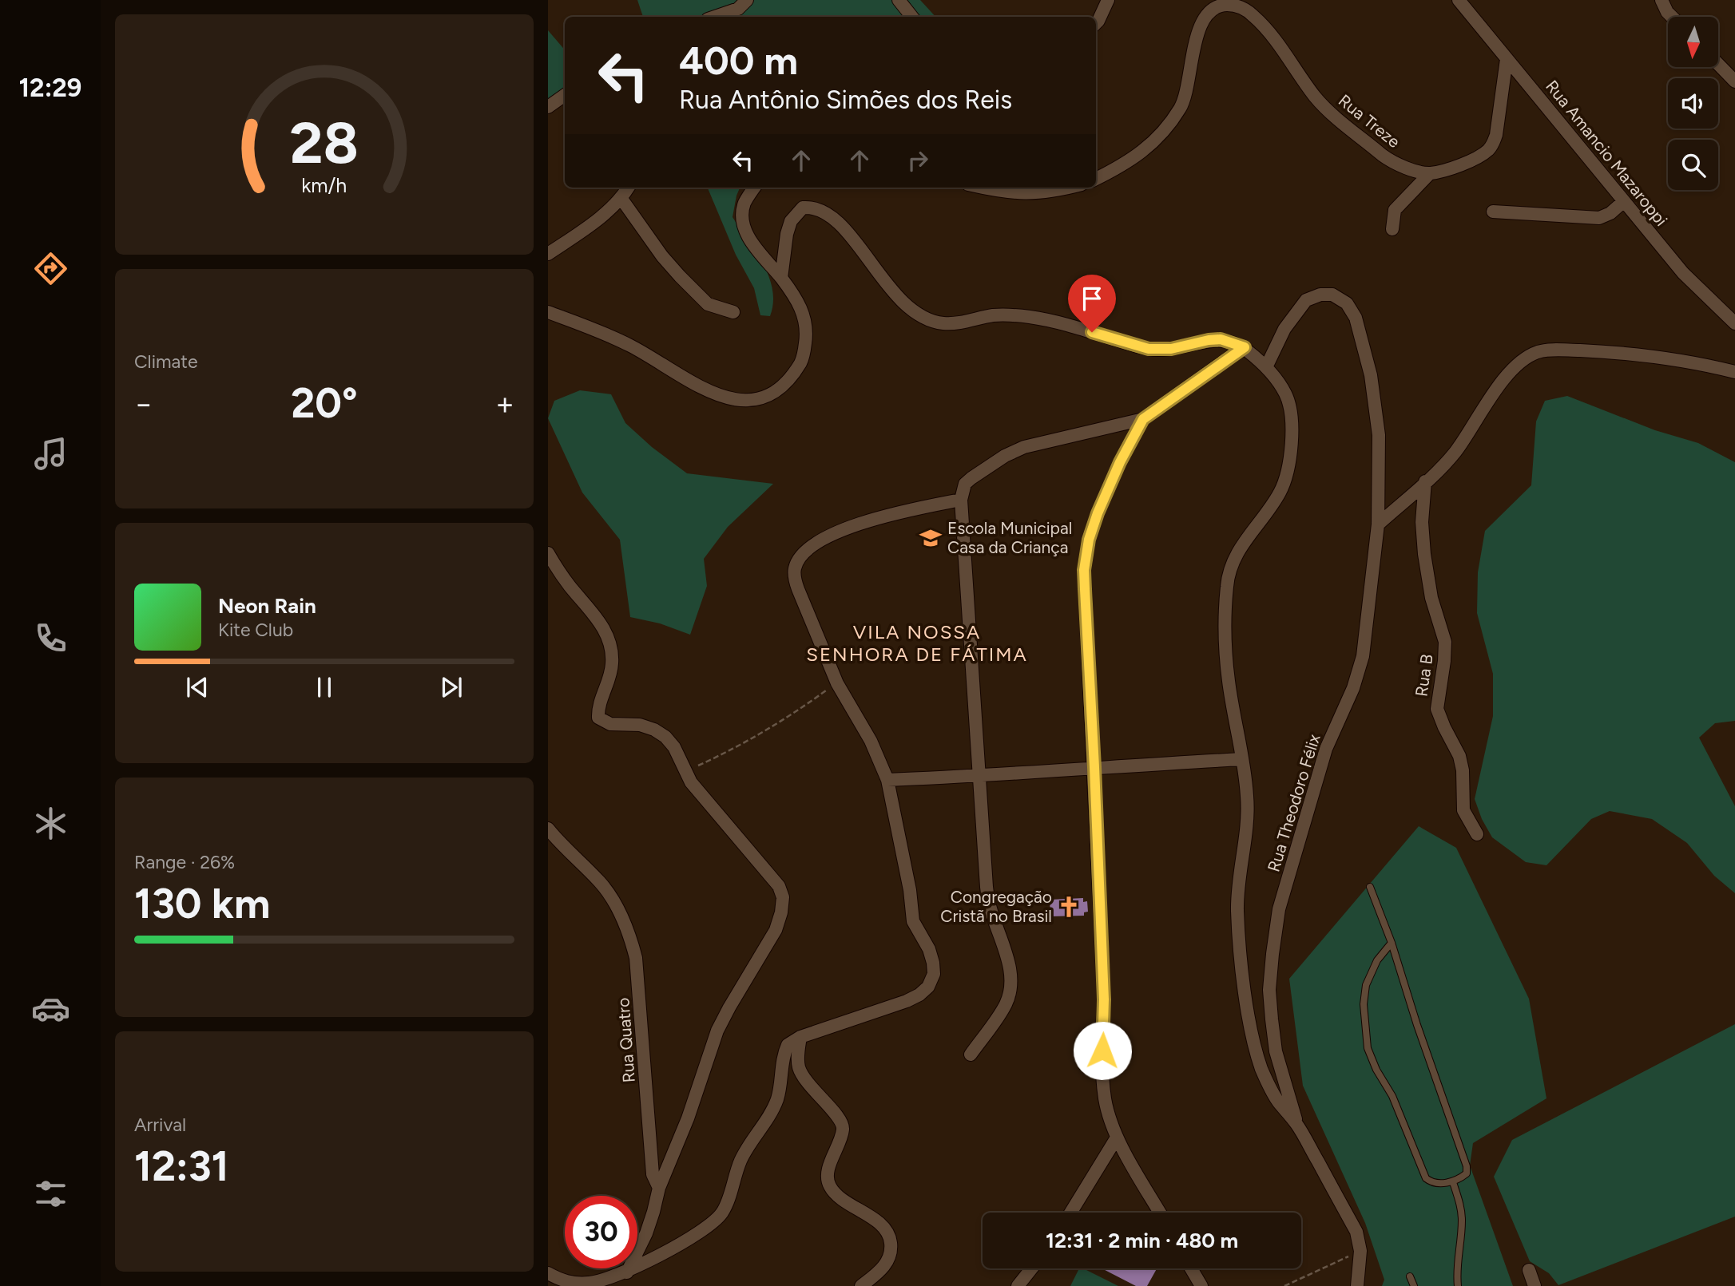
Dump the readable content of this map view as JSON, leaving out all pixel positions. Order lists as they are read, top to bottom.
{
  "streets": {
    "street": [
      "Rua Treze",
      "Rua Amancio Mazaroppi",
      "Rua B",
      "Rua Theodoro Félix",
      "Rua Quatro"
    ]
  },
  "crossings": [
    ["Rua Treze", "Rua Amancio Mazaroppi"]
  ],
  "districts": ["VILA NOSSA SENHORA DE FÁTIMA"],
  "places": {
    "school or university": ["Escola Municipal Casa da Criança"],
    "church": ["Congregação Cristã no Brasil"]
  },
  "north": "bottom",
  "page": {
    "tabs": "12:29",
    "turn": ["400 m", "Rua Antônio Simões dos Reis"],
    "tile": [
      "Climate",
      ["Range · 26%", "130 km"],
      ["Arrival", "12:31"]
    ],
    "heat": ["−", "20°", "+"],
    "song": ["Neon Rain", "Kite Club"],
    "limit": "30",
    "trip": "12:31 · 2 min · 480 m",
    "gauge": ["28", "km/h"]
  }
}
